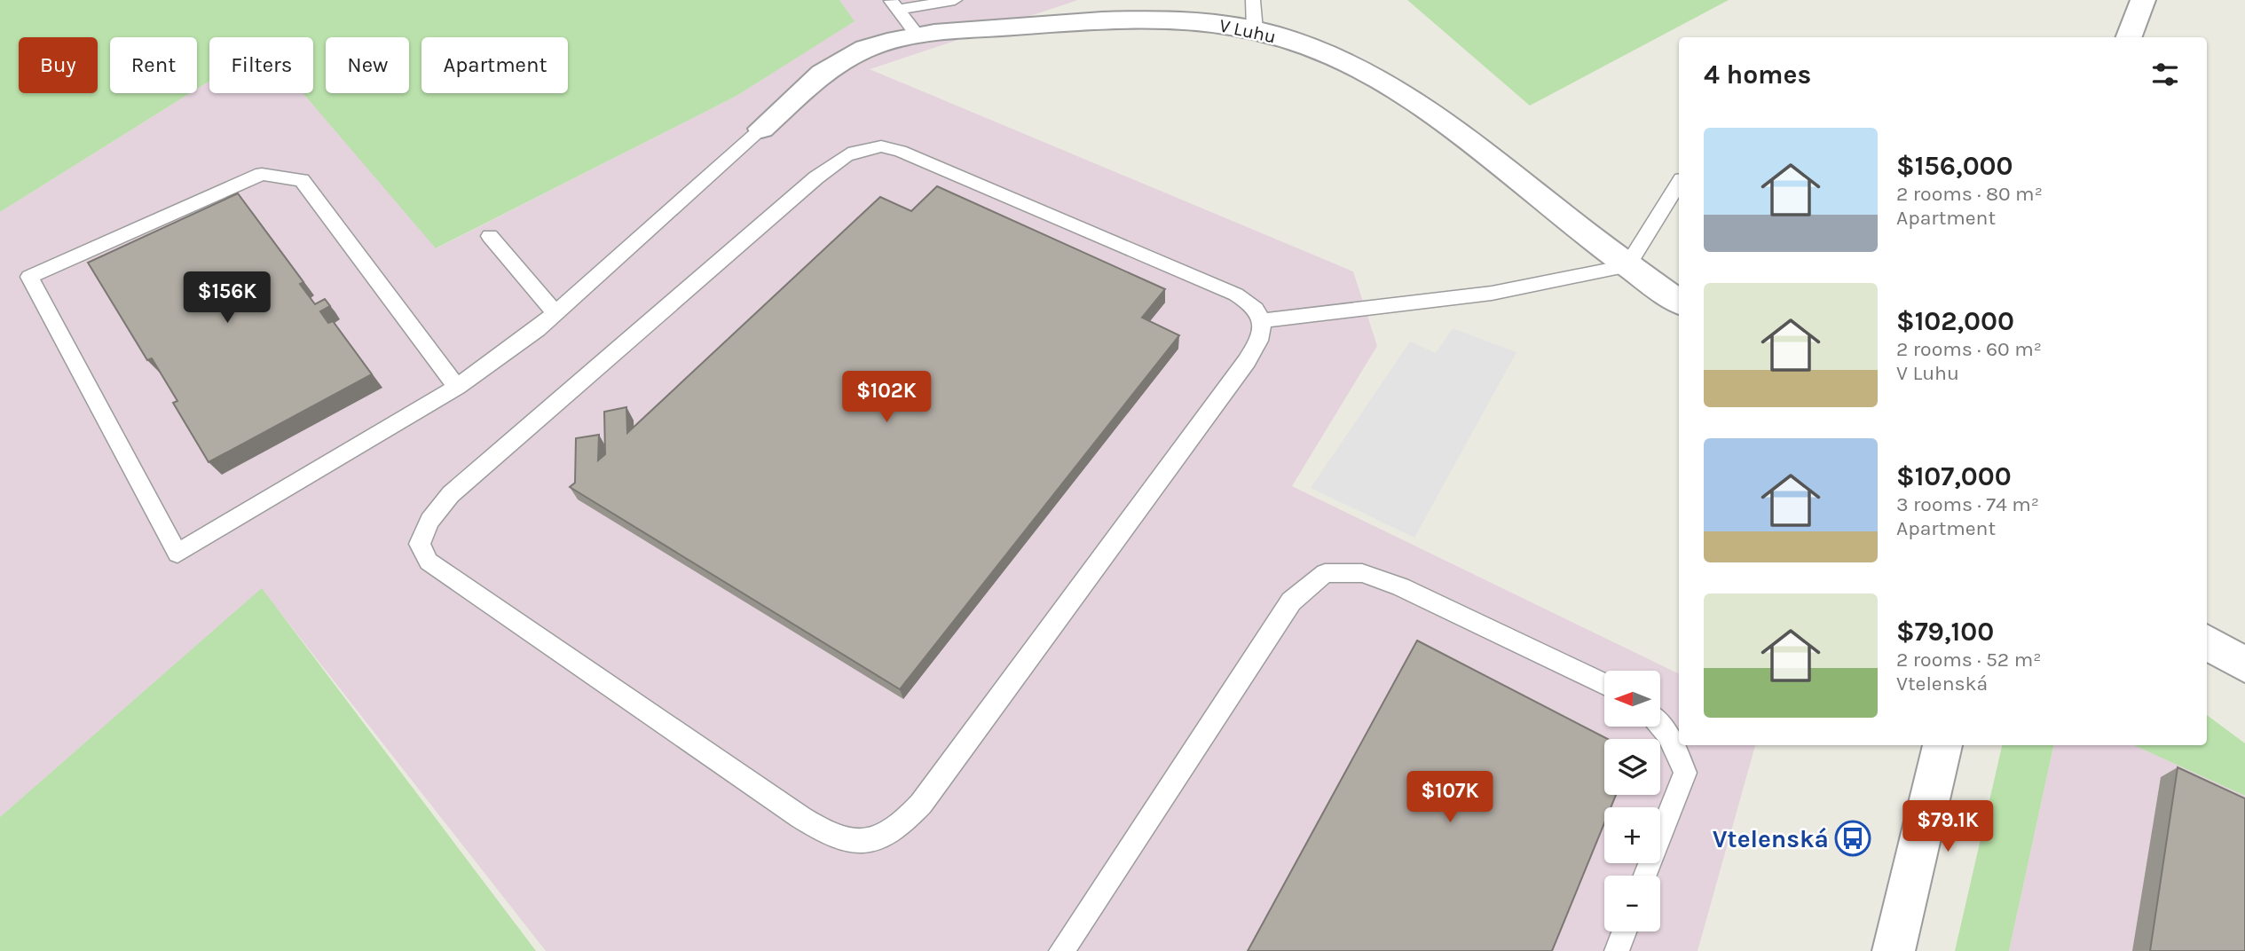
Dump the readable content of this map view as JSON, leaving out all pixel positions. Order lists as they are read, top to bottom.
{
  "streets": {
    "street": ["V Luhu"]
  },
  "places": {
    "bus stop": ["Vtelenská"]
  },
  "north": "left",
  "page": {
    "chip": [
      "Buy",
      "Rent",
      "Filters",
      "New",
      "Apartment"
    ],
    "heading": "4 homes",
    "list": [
      {
        "name": "$156,000",
        "note": "2 rooms · 80 m² · Apartment"
      },
      {
        "name": "$102,000",
        "note": "2 rooms · 60 m² · V Luhu"
      },
      {
        "name": "$107,000",
        "note": "3 rooms · 74 m² · Apartment"
      },
      {
        "name": "$79,100",
        "note": "2 rooms · 52 m² · Vtelenská"
      }
    ],
    "price": [
      "$156K",
      "$102K",
      "$107K",
      "$79.1K"
    ],
    "map_buttons": ["+", "−"]
  }
}
